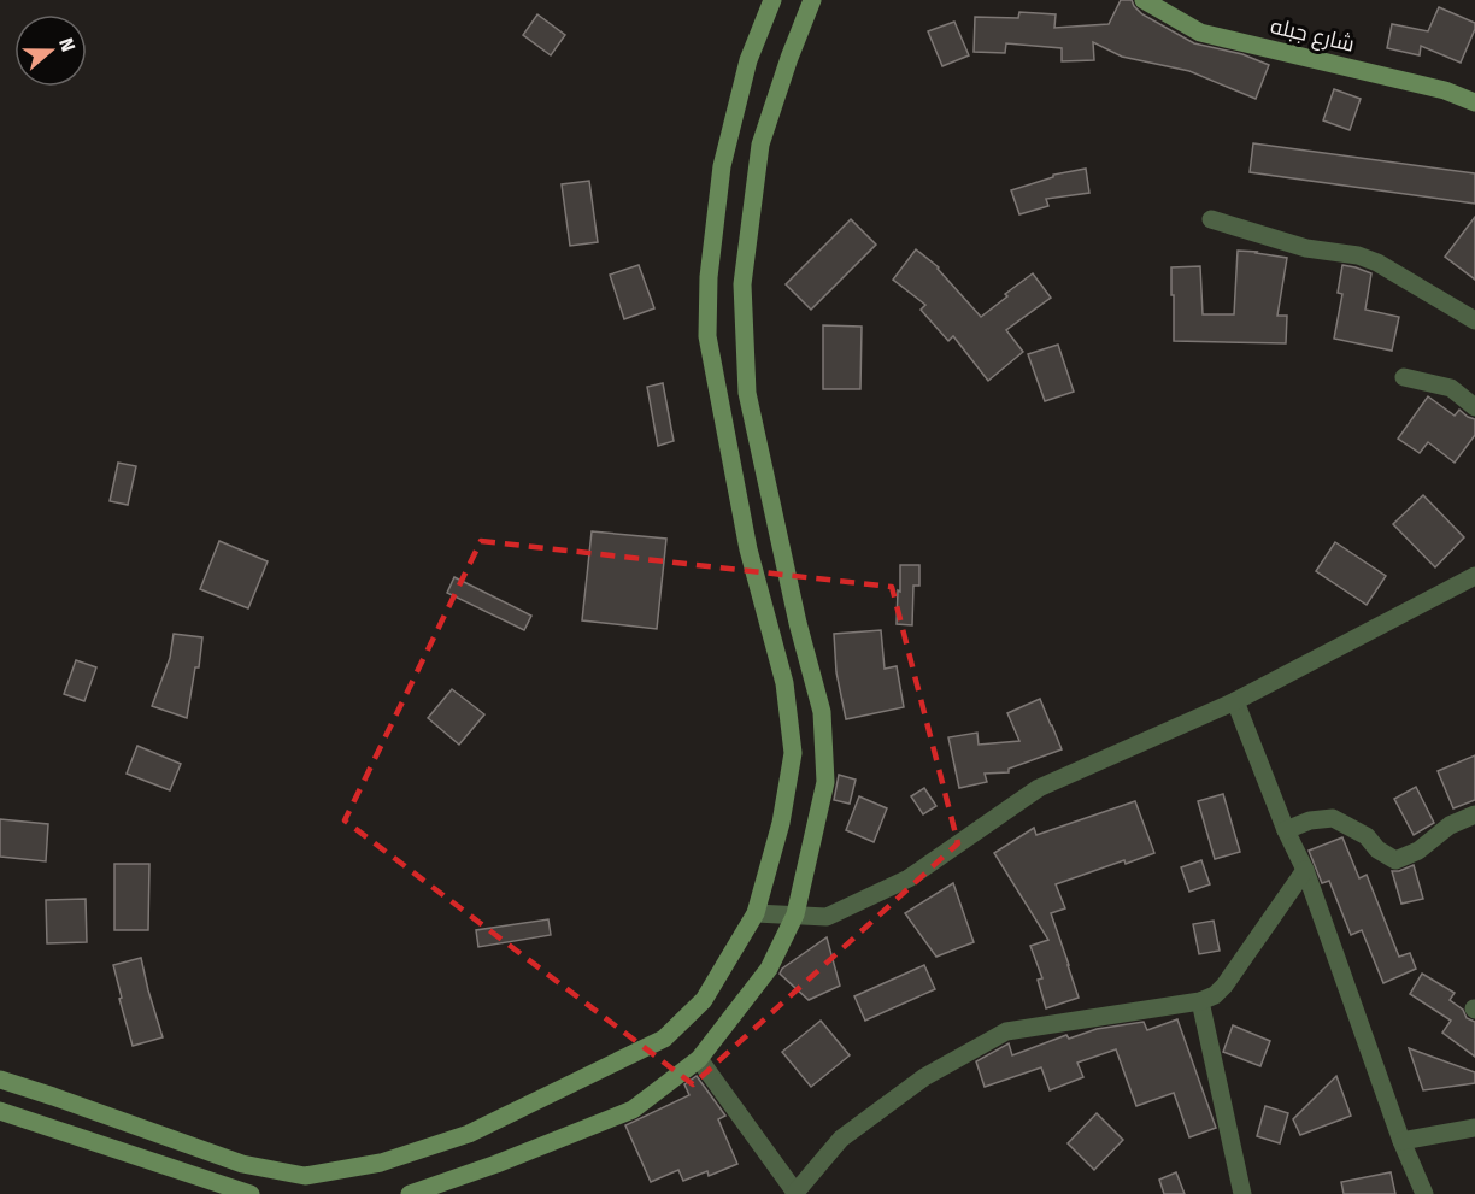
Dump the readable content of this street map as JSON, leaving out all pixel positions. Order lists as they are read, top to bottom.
{
  "streets": {
    "street": ["شارع جبله"]
  },
  "north": "right"
}
